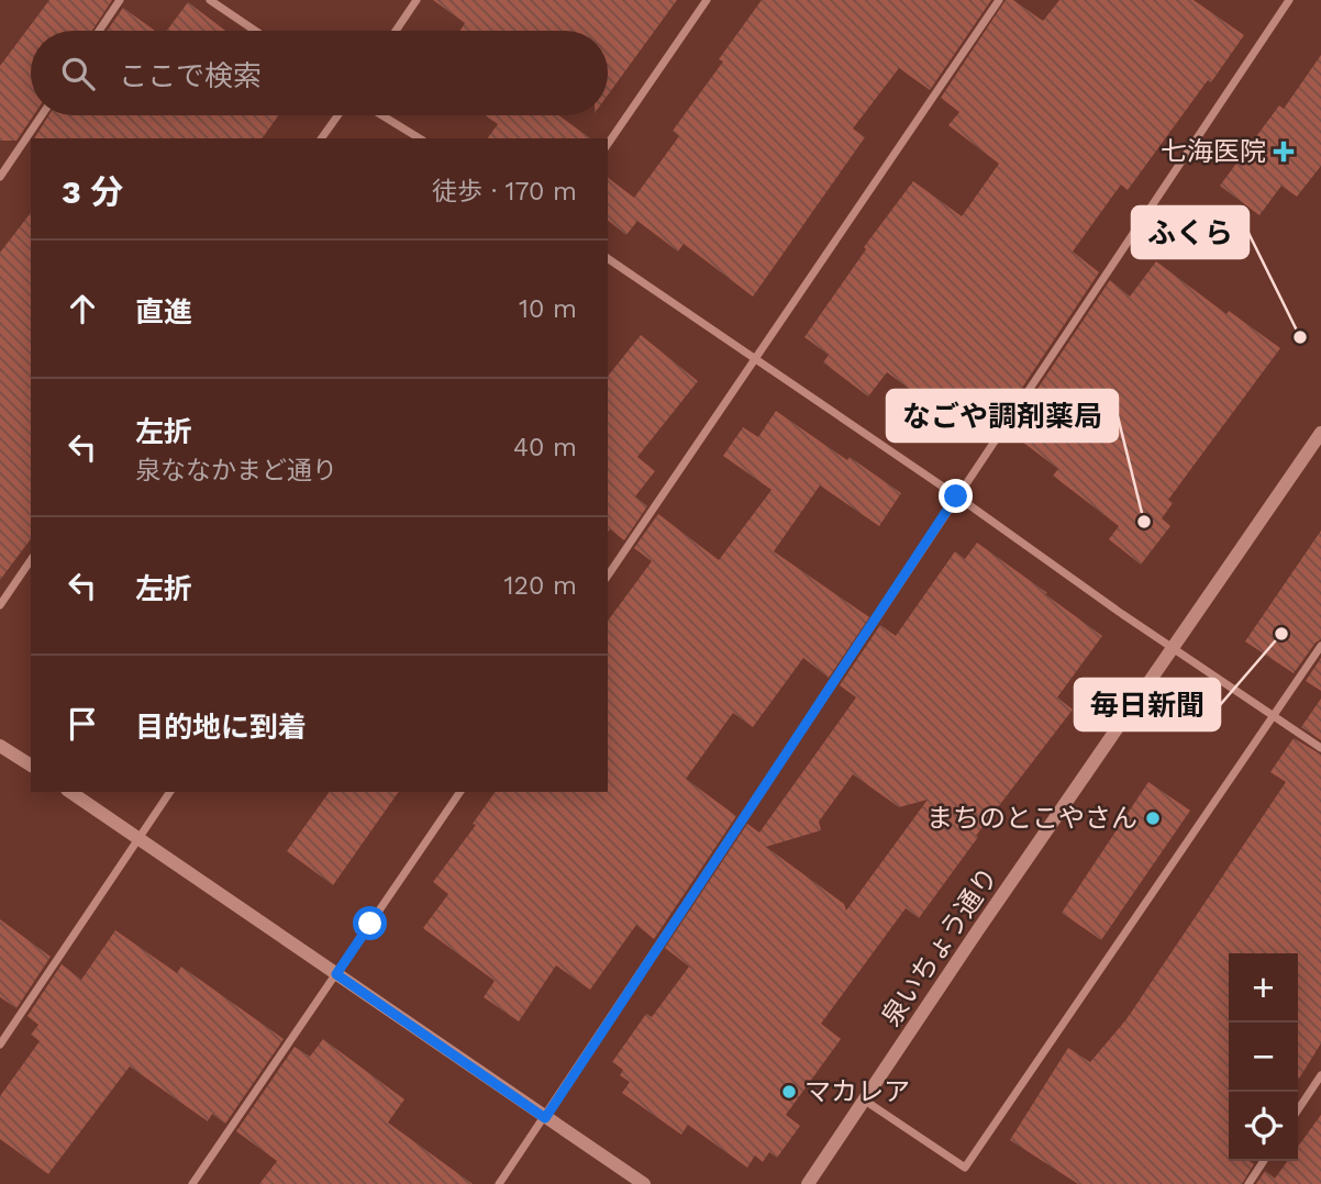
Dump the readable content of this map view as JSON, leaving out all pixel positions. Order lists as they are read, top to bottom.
{
  "streets": {
    "street": ["泉いちょう通り"]
  },
  "places": {
    "health": ["七海医院"],
    "other": [
      "ふくら",
      "なごや調剤薬局",
      "毎日新聞",
      "まちのとこやさん",
      "マカレア"
    ]
  },
  "page": {
    "search": "ここで検索",
    "heading": ["3 分", "徒歩 · 170 m"],
    "list": [
      ["直進", "10 m"],
      ["左折", "泉ななかまど通り", "40 m"],
      ["左折", "120 m"],
      "目的地に到着"
    ],
    "map_buttons": ["+", "−"]
  }
}
